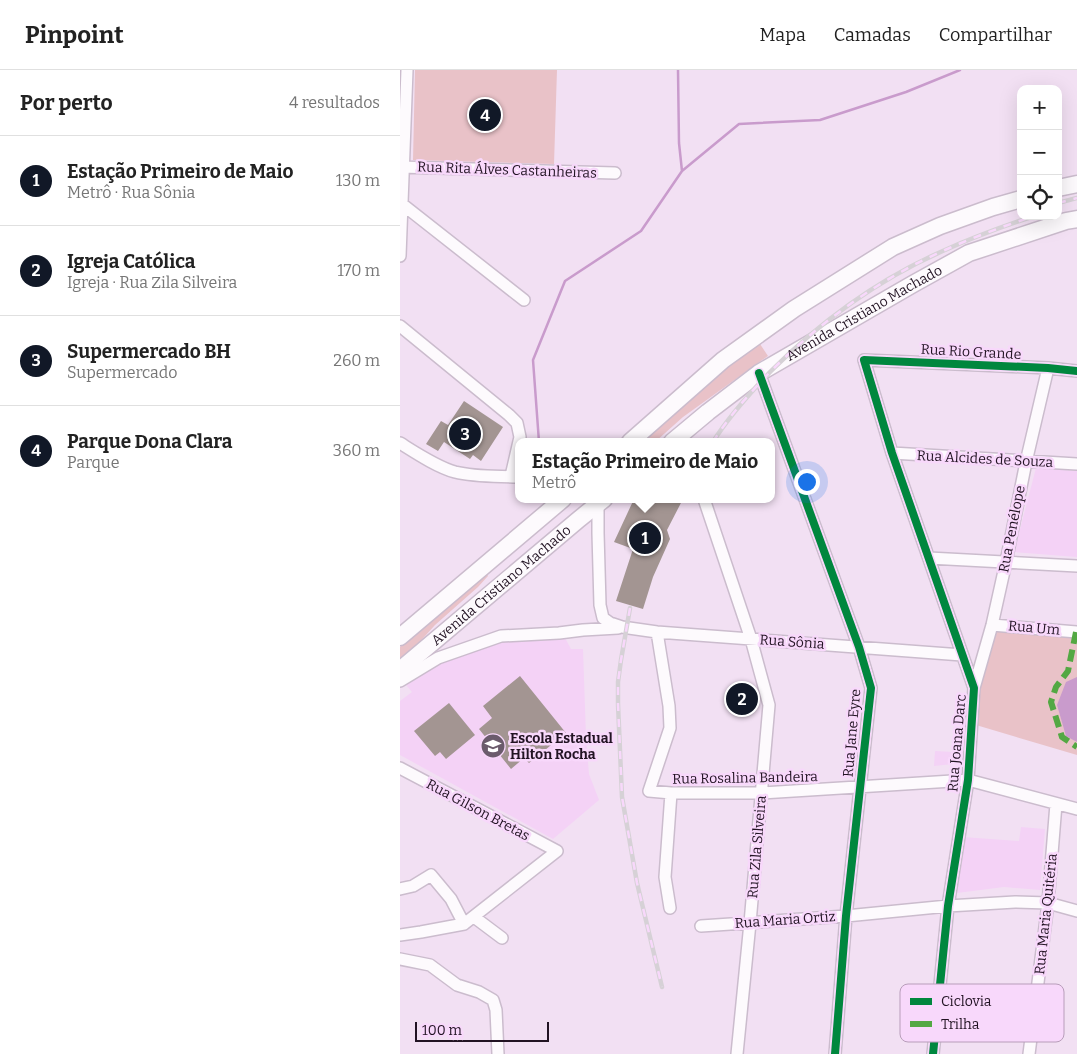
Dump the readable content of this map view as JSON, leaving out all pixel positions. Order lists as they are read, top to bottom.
{
  "streets": {
    "highway": ["Avenida Cristiano Machado"],
    "street": [
      "Rua Rita Álves Castanheiras",
      "Rua Rio Grande",
      "Rua Alcides de Souza",
      "Rua Penélope",
      "Rua Um",
      "Rua Sônia",
      "Rua Jane Eyre",
      "Rua Joana Darc",
      "Rua Rosalina Bandeira",
      "Rua Gilson Bretas",
      "Rua Zila Silveira",
      "Rua Maria Quitéria",
      "Rua Maria Ortiz"
    ]
  },
  "crossings": [
    ["Avenida Cristiano Machado", "Rua Jane Eyre"],
    ["Rua Rio Grande", "Rua Penélope"],
    ["Rua Rio Grande", "Rua Joana Darc"],
    ["Rua Alcides de Souza", "Rua Penélope"],
    ["Rua Alcides de Souza", "Rua Joana Darc"],
    ["Rua Penélope", "Rua Um"],
    ["Rua Penélope", "Rua Joana Darc"],
    ["Rua Sônia", "Rua Jane Eyre"],
    ["Rua Sônia", "Rua Joana Darc"],
    ["Rua Sônia", "Rua Rosalina Bandeira"],
    ["Rua Sônia", "Rua Zila Silveira"],
    ["Rua Jane Eyre", "Rua Rosalina Bandeira"],
    ["Rua Jane Eyre", "Rua Maria Ortiz"],
    ["Rua Joana Darc", "Rua Rosalina Bandeira"],
    ["Rua Joana Darc", "Rua Maria Ortiz"],
    ["Rua Rosalina Bandeira", "Rua Zila Silveira"],
    ["Rua Rosalina Bandeira", "Rua Maria Quitéria"],
    ["Rua Zila Silveira", "Rua Maria Ortiz"],
    ["Rua Maria Quitéria", "Rua Maria Ortiz"]
  ],
  "places": {
    "school or university": ["Escola Estadual Hilton Rocha"]
  },
  "legend": ["Ciclovia", "Trilha"],
  "scale_bar": "100 m",
  "page": {
    "header": "Pinpoint",
    "nav": ["Mapa", "Camadas", "Compartilhar"],
    "heading": ["Por perto", "4 resultados"],
    "map_buttons": ["+", "−"],
    "pins": [
      "4",
      "3",
      "1",
      "2"
    ],
    "list": [
      {
        "mark": "1",
        "name": "Estação Primeiro de Maio",
        "note": "Metrô · Rua Sônia",
        "value": "130 m"
      },
      {
        "mark": "2",
        "name": "Igreja Católica",
        "note": "Igreja · Rua Zila Silveira",
        "value": "170 m"
      },
      {
        "mark": "3",
        "name": "Supermercado BH",
        "note": "Supermercado",
        "value": "260 m"
      },
      {
        "mark": "4",
        "name": "Parque Dona Clara",
        "note": "Parque",
        "value": "360 m"
      }
    ],
    "popup": ["Estação Primeiro de Maio", "Metrô"],
    "scale": "100 m"
  }
}
